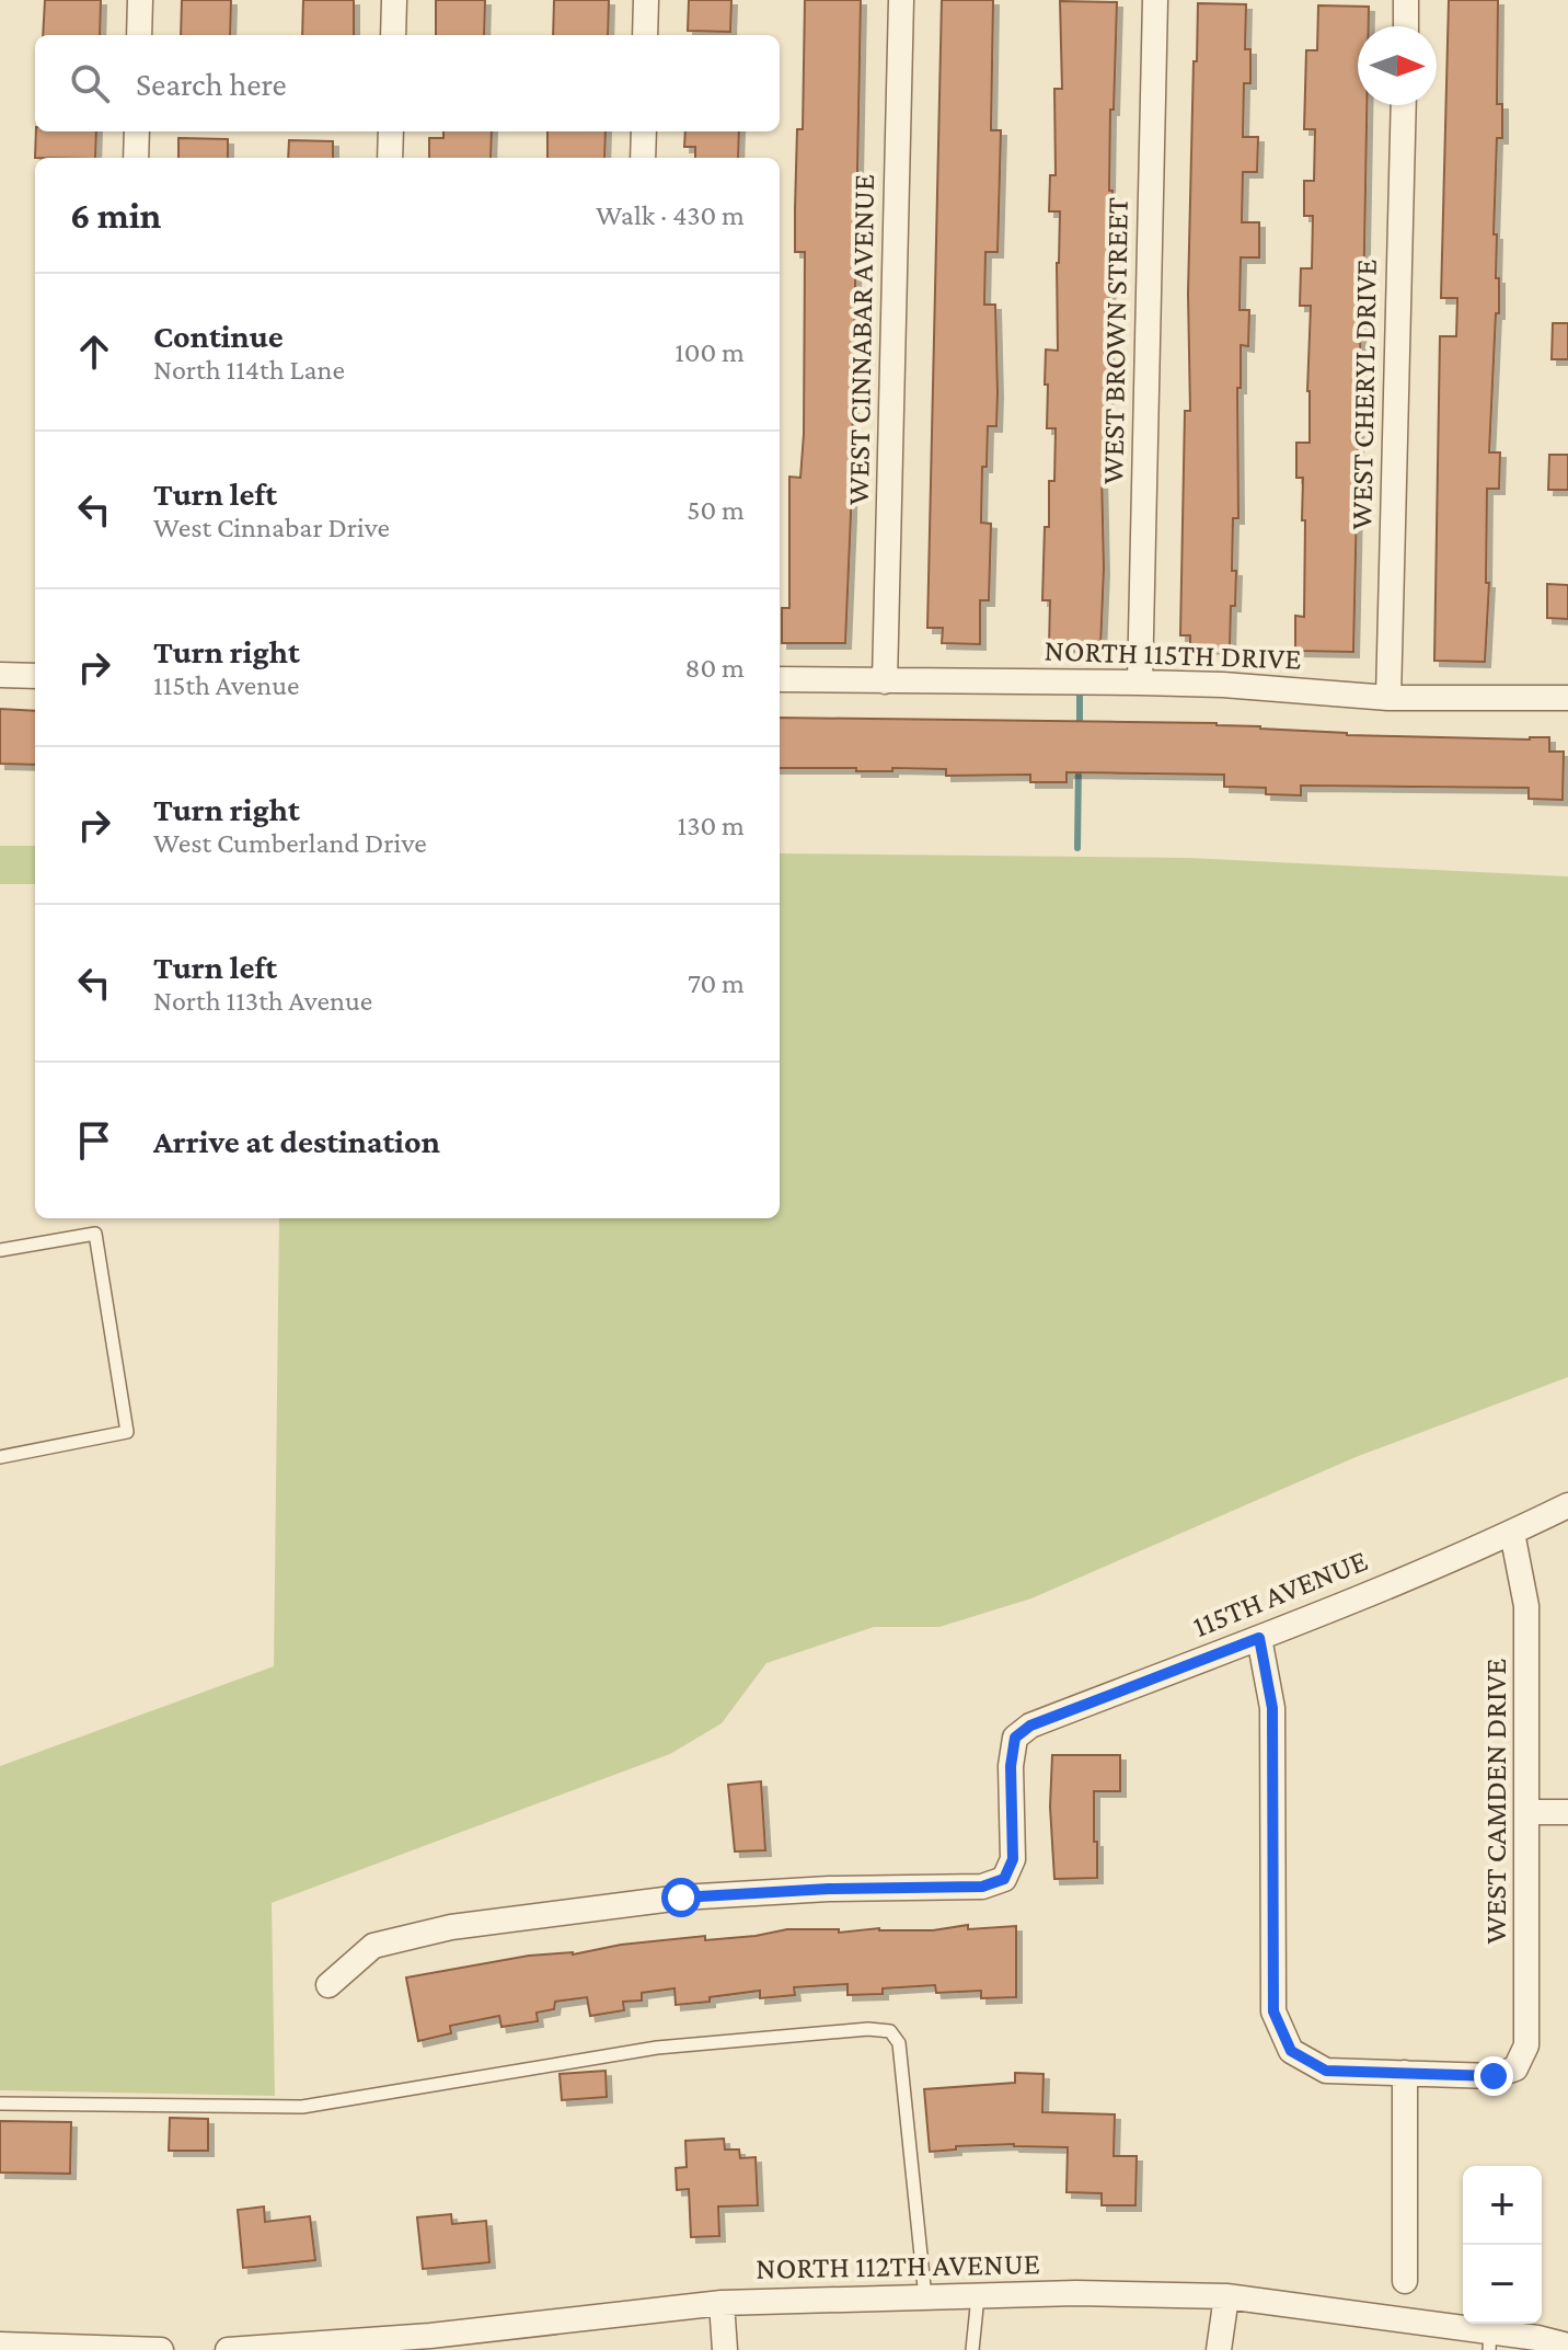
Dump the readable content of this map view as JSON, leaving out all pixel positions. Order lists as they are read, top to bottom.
{
  "streets": {
    "street": [
      "WEST CINNABAR AVENUE",
      "WEST BROWN STREET",
      "WEST CHERYL DRIVE",
      "NORTH 115TH DRIVE",
      "115TH AVENUE",
      "WEST CAMDEN DRIVE",
      "NORTH 112TH AVENUE"
    ]
  },
  "crossings": [
    ["WEST CINNABAR AVENUE", "NORTH 115TH DRIVE"],
    ["WEST BROWN STREET", "NORTH 115TH DRIVE"],
    ["WEST CHERYL DRIVE", "NORTH 115TH DRIVE"],
    ["115TH AVENUE", "WEST CAMDEN DRIVE"]
  ],
  "north": "right",
  "page": {
    "search": "Search here",
    "heading": ["6 min", "Walk · 430 m"],
    "list": [
      ["Continue", "North 114th Lane", "100 m"],
      ["Turn left", "West Cinnabar Drive", "50 m"],
      ["Turn right", "115th Avenue", "80 m"],
      ["Turn right", "West Cumberland Drive", "130 m"],
      ["Turn left", "North 113th Avenue", "70 m"],
      "Arrive at destination"
    ],
    "map_buttons": ["+", "−"]
  }
}
